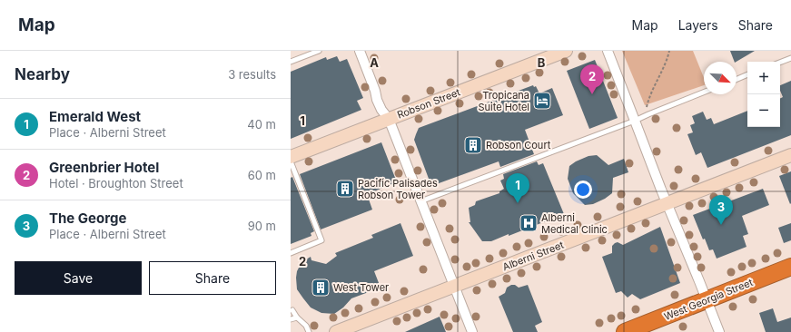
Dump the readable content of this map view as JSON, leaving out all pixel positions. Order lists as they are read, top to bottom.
{
  "streets": {
    "highway": ["West Georgia Street"],
    "street": ["Robson Street", "Alberni Street"]
  },
  "places": {
    "hotel": ["Tropicana Suite Hotel"],
    "building": ["Robson Court", "Pacific Palisades Robson Tower", "West Tower"],
    "hospital": ["Alberni Medical Clinic"]
  },
  "north": "bottom right",
  "page": {
    "header": "Map",
    "nav": ["Map", "Layers", "Share"],
    "heading": ["Nearby", "3 results"],
    "map_buttons": ["+", "−"],
    "pins": ["2", "1", "3"],
    "list": [
      {
        "mark": "1",
        "name": "Emerald West",
        "note": "Place · Alberni Street",
        "value": "40 m"
      },
      {
        "mark": "2",
        "name": "Greenbrier Hotel",
        "note": "Hotel · Broughton Street",
        "value": "60 m"
      },
      {
        "mark": "3",
        "name": "The George",
        "note": "Place · Alberni Street",
        "value": "90 m"
      }
    ],
    "buttons": ["Save", "Share"]
  },
  "grid": {
    "columns": ["A", "B"],
    "rows": ["1", "2"]
  }
}
